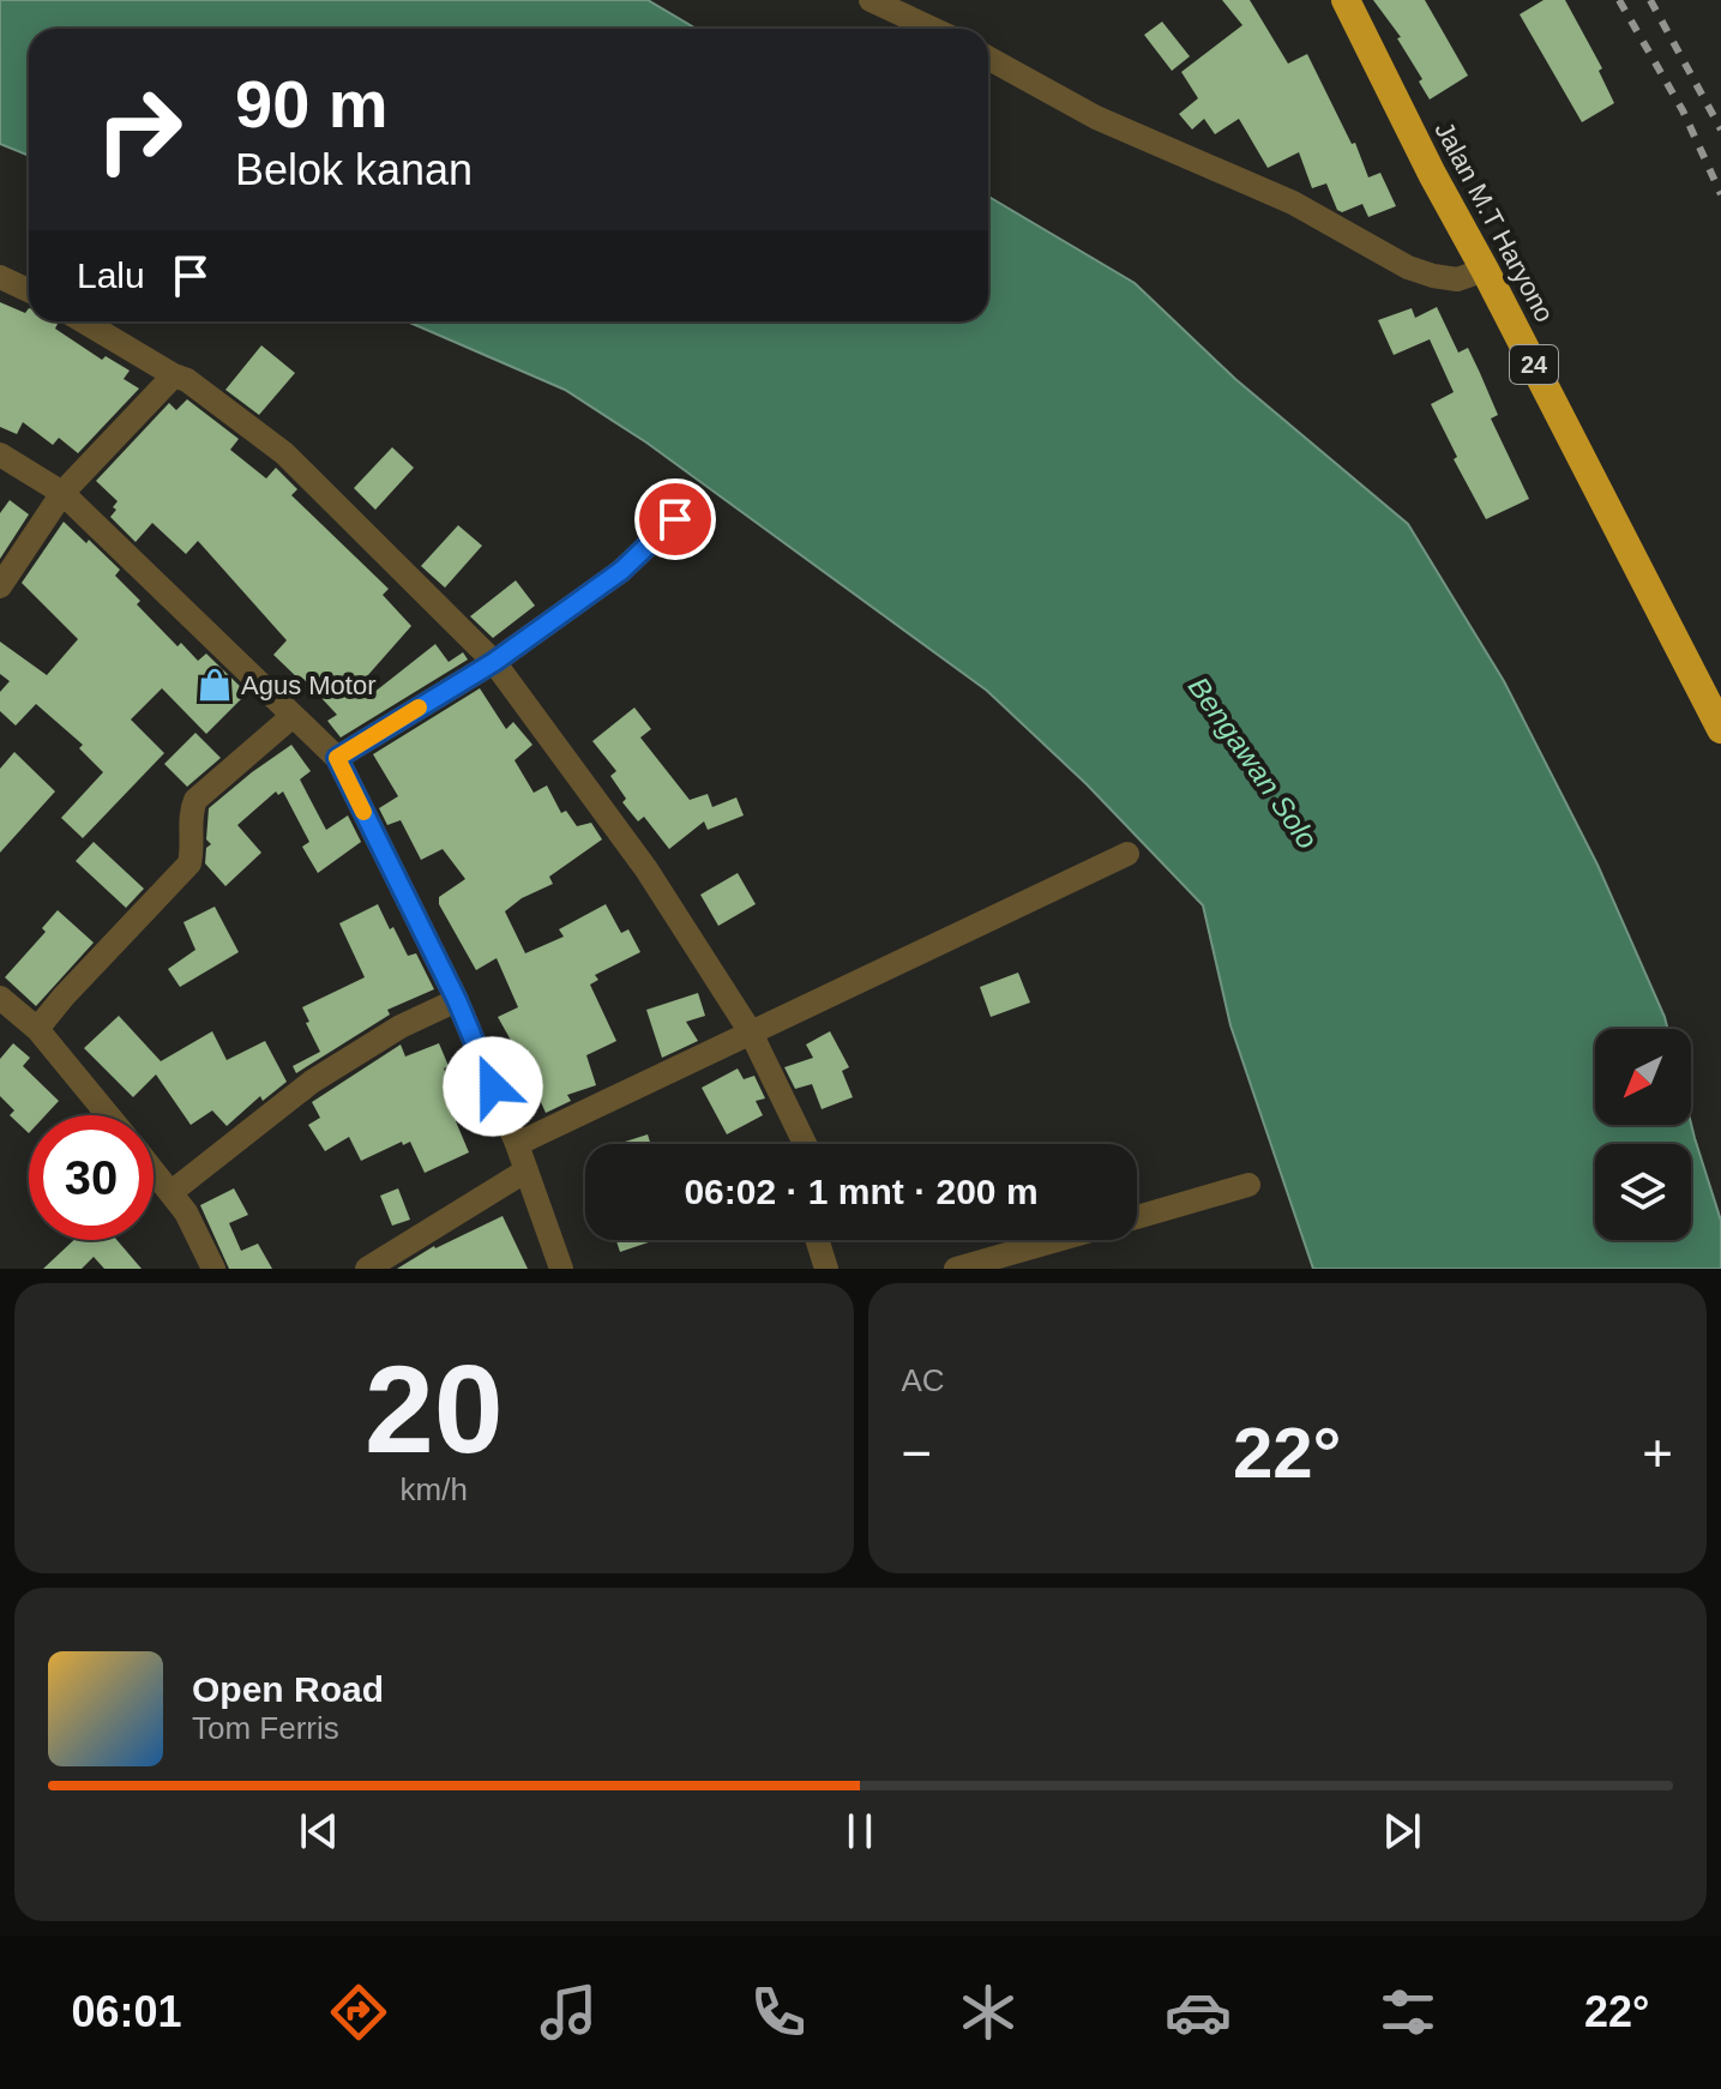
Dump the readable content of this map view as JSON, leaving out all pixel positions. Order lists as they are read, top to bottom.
{
  "streets": {
    "highway": ["Jalan M.T Haryono", "24"]
  },
  "water": ["Bengawan Solo"],
  "places": {
    "shop": ["Agus Motor"]
  },
  "north": "bottom left",
  "page": {
    "turn": ["90 m", "Belok kanan"],
    "then": "Lalu",
    "limit": "30",
    "trip": "06:02 · 1 mnt · 200 m",
    "tile": [
      ["20", "km/h"],
      "AC"
    ],
    "heat": ["−", "22°", "+"],
    "song": ["Open Road", "Tom Ferris"],
    "tabs": ["06:01", "22°"]
  }
}
